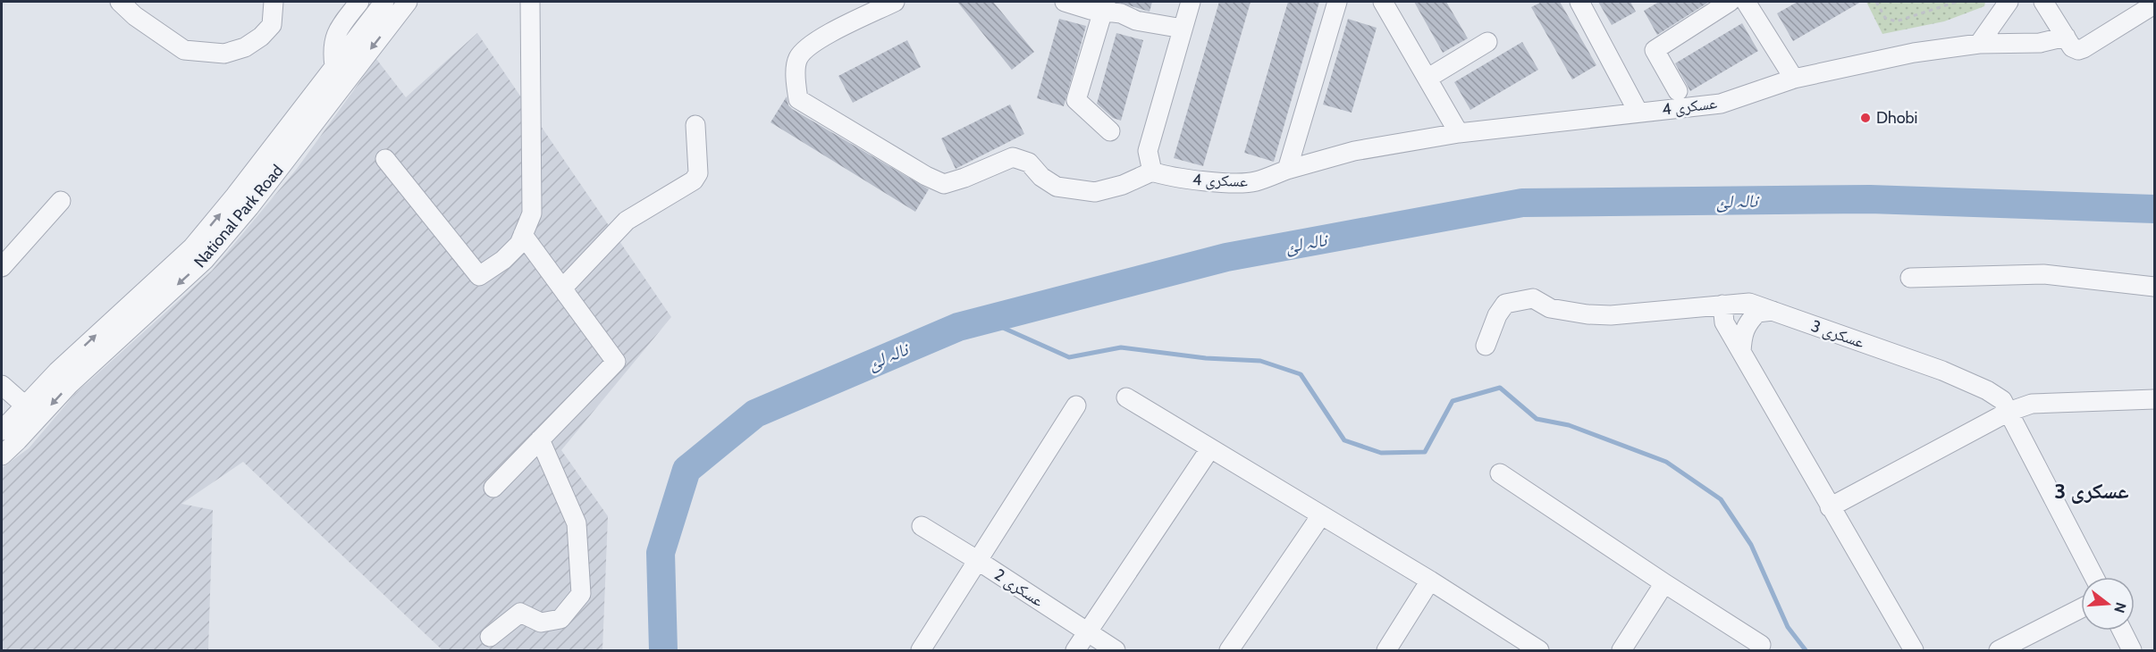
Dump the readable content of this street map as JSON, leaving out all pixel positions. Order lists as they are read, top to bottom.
{
  "streets": {
    "street": [
      "عسکری 4",
      "National Park Road",
      "عسکری 3",
      "عسکری 2"
    ]
  },
  "districts": ["عسکری 3"],
  "water": ["نالہ لئ"],
  "places": ["Dhobi"],
  "north": "right"
}
